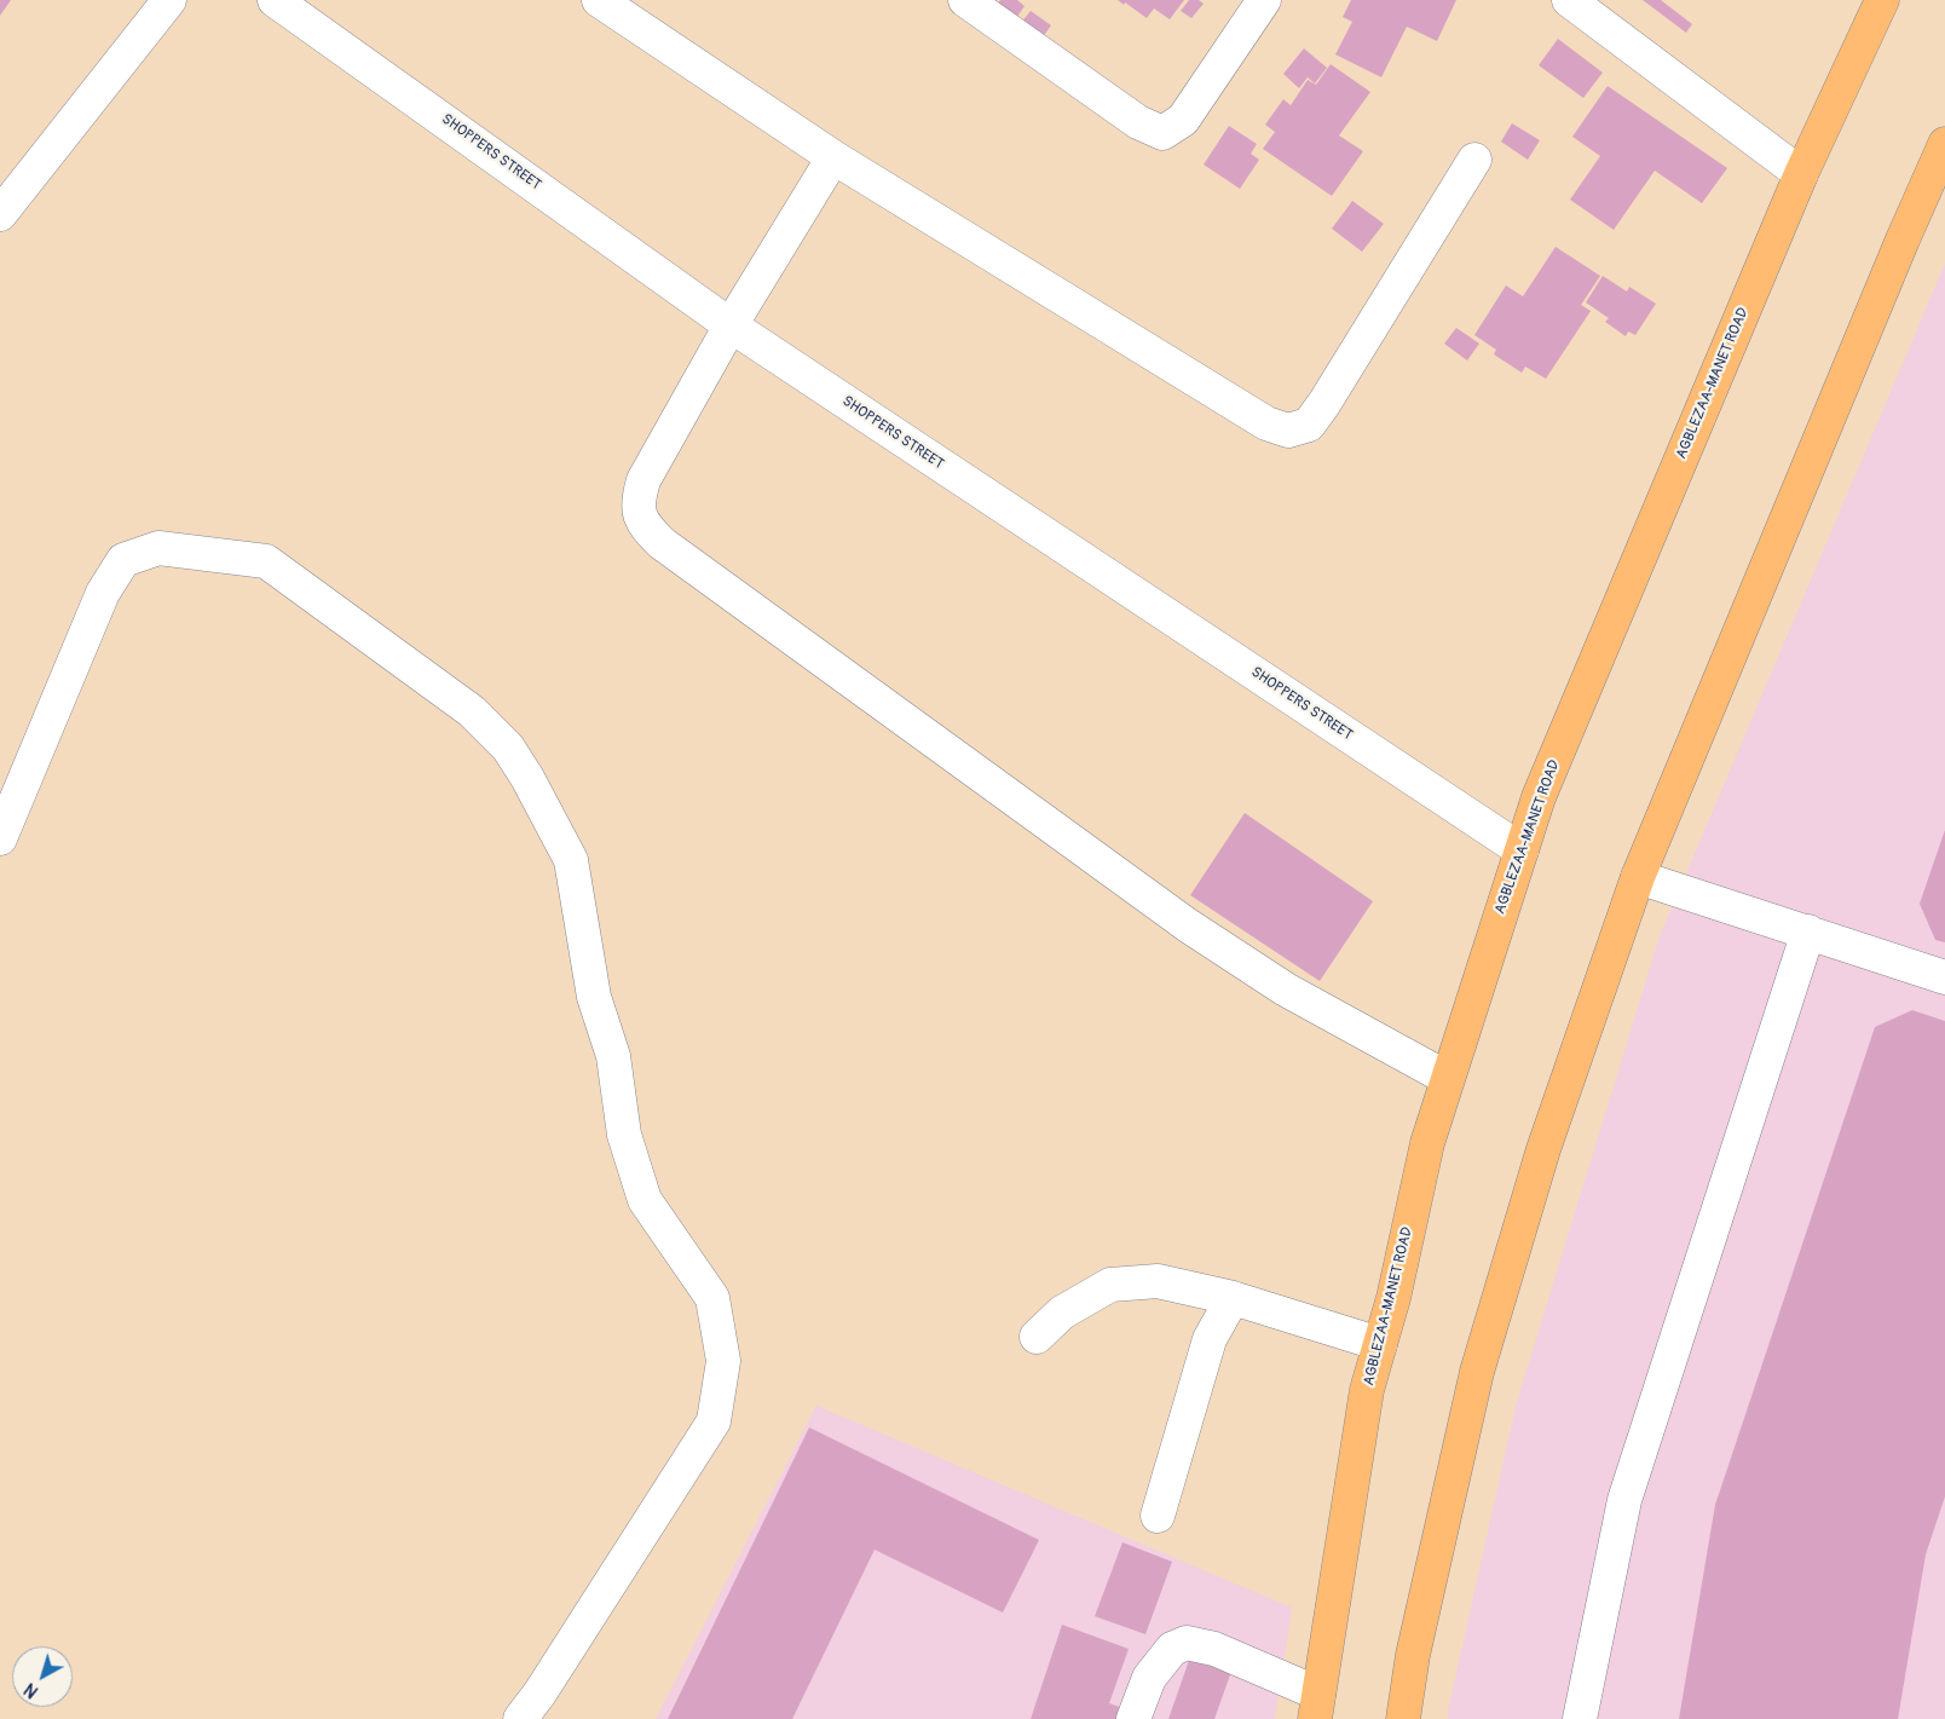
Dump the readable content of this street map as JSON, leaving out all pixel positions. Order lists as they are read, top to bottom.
{
  "streets": {
    "main road": ["AGBLEZAA-MANET ROAD"],
    "street": ["SHOPPERS STREET"]
  },
  "crossings": [
    ["SHOPPERS STREET", "AGBLEZAA-MANET ROAD"]
  ],
  "north": "bottom left"
}
